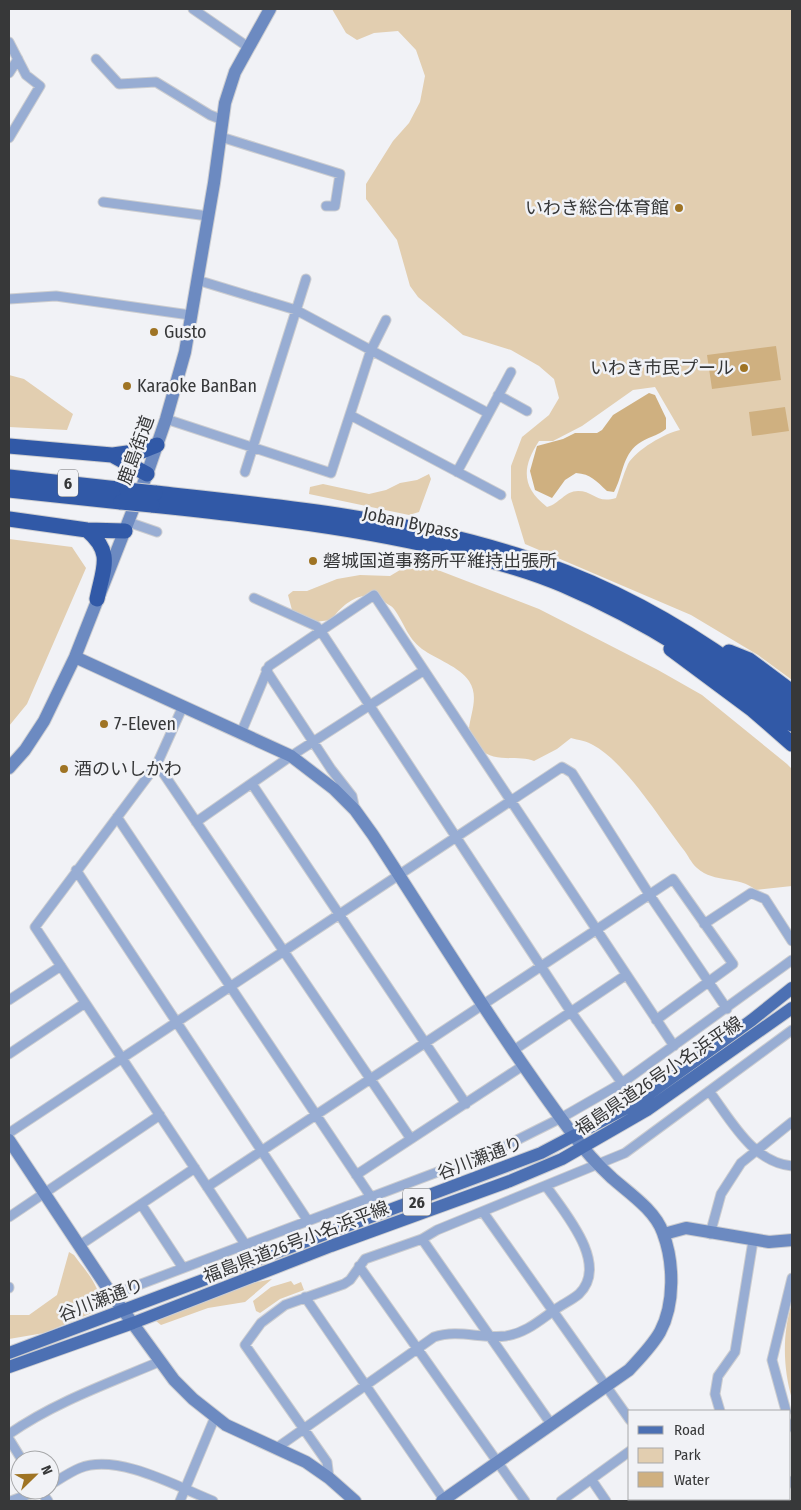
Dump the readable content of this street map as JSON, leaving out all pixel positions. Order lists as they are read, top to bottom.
{
  "streets": {
    "highway": ["6", "Joban Bypass"],
    "main road": ["福島県道26号小名浜平線", "谷川瀬通り", "26"],
    "street": ["鹿島街道"]
  },
  "places": [
    "いわき総合体育館",
    "Gusto",
    "いわき市民プール",
    "Karaoke BanBan",
    "磐城国道事務所平維持出張所",
    "7-Eleven",
    "酒のいしかわ"
  ],
  "legend": ["Road", "Park", "Water"],
  "north": "top right"
}
